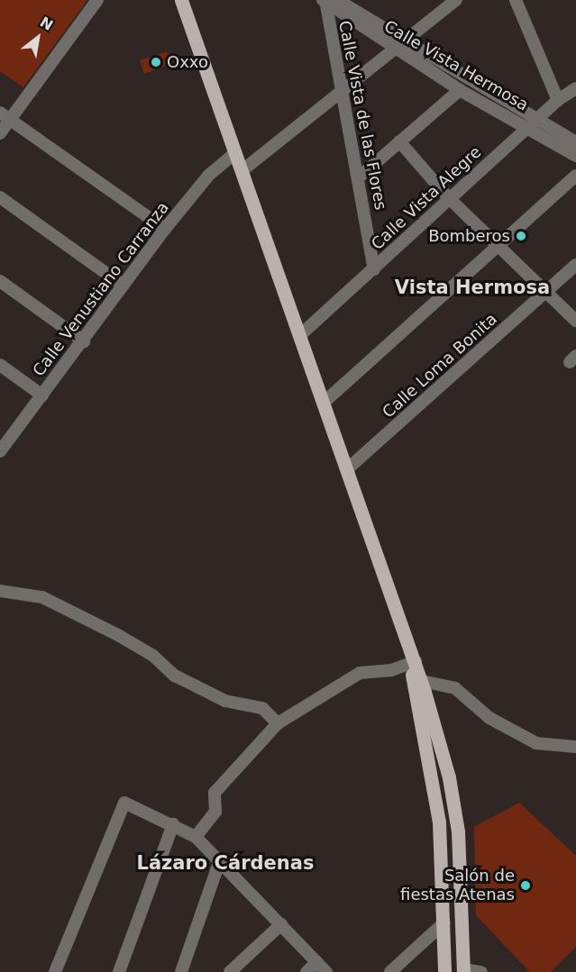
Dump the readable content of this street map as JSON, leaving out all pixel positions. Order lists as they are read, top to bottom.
{
  "streets": {
    "street": [
      "Calle Vista Hermosa",
      "Calle Vista de las Flores",
      "Calle Vista Alegre",
      "Calle Venustiano Carranza",
      "Calle Loma Bonita"
    ]
  },
  "crossings": [
    ["Calle Vista Hermosa", "Calle Vista de las Flores"],
    ["Calle Vista Hermosa", "Calle Vista Alegre"],
    ["Calle Vista de las Flores", "Calle Vista Alegre"]
  ],
  "districts": ["Vista Hermosa", "Lázaro Cárdenas"],
  "places": ["Oxxo", "Bomberos", "Salón de fiestas Atenas"],
  "north": "top right"
}
